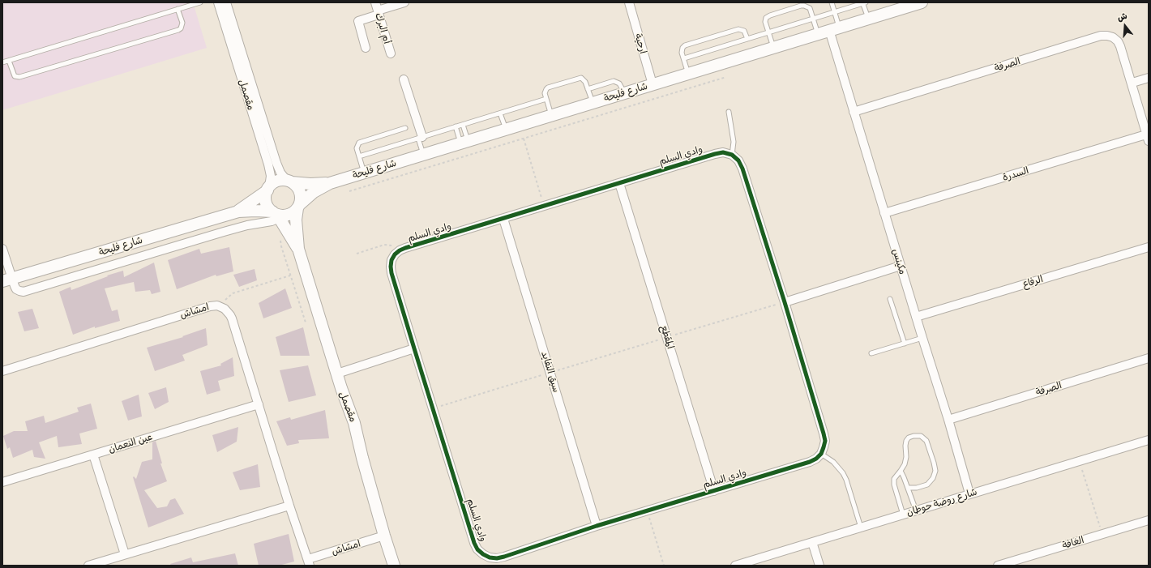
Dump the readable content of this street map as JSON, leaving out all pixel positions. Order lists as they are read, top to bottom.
{
  "streets": {
    "street": [
      "أم البرك",
      "ارحية",
      "الصرفة",
      "شارع فليحة",
      "مقصمل",
      "وادي السلم",
      "السدرة",
      "مكينس",
      "الرفاع",
      "امشاش",
      "المقطع",
      "سيق النفايد",
      "عين النعمان",
      "شارع روضة حوطان",
      "الغافة"
    ]
  },
  "crossings": [
    ["ارحية", "شارع فليحة"],
    ["الصرفة", "السدرة"],
    ["الصرفة", "مكينس"],
    ["شارع فليحة", "مقصمل"],
    ["شارع فليحة", "مكينس"],
    ["مقصمل", "امشاش"],
    ["وادي السلم", "المقطع"],
    ["وادي السلم", "سيق النفايد"],
    ["السدرة", "مكينس"],
    ["مكينس", "الرفاع"],
    ["مكينس", "شارع روضة حوطان"],
    ["امشاش", "عين النعمان"]
  ],
  "north": "top"
}
